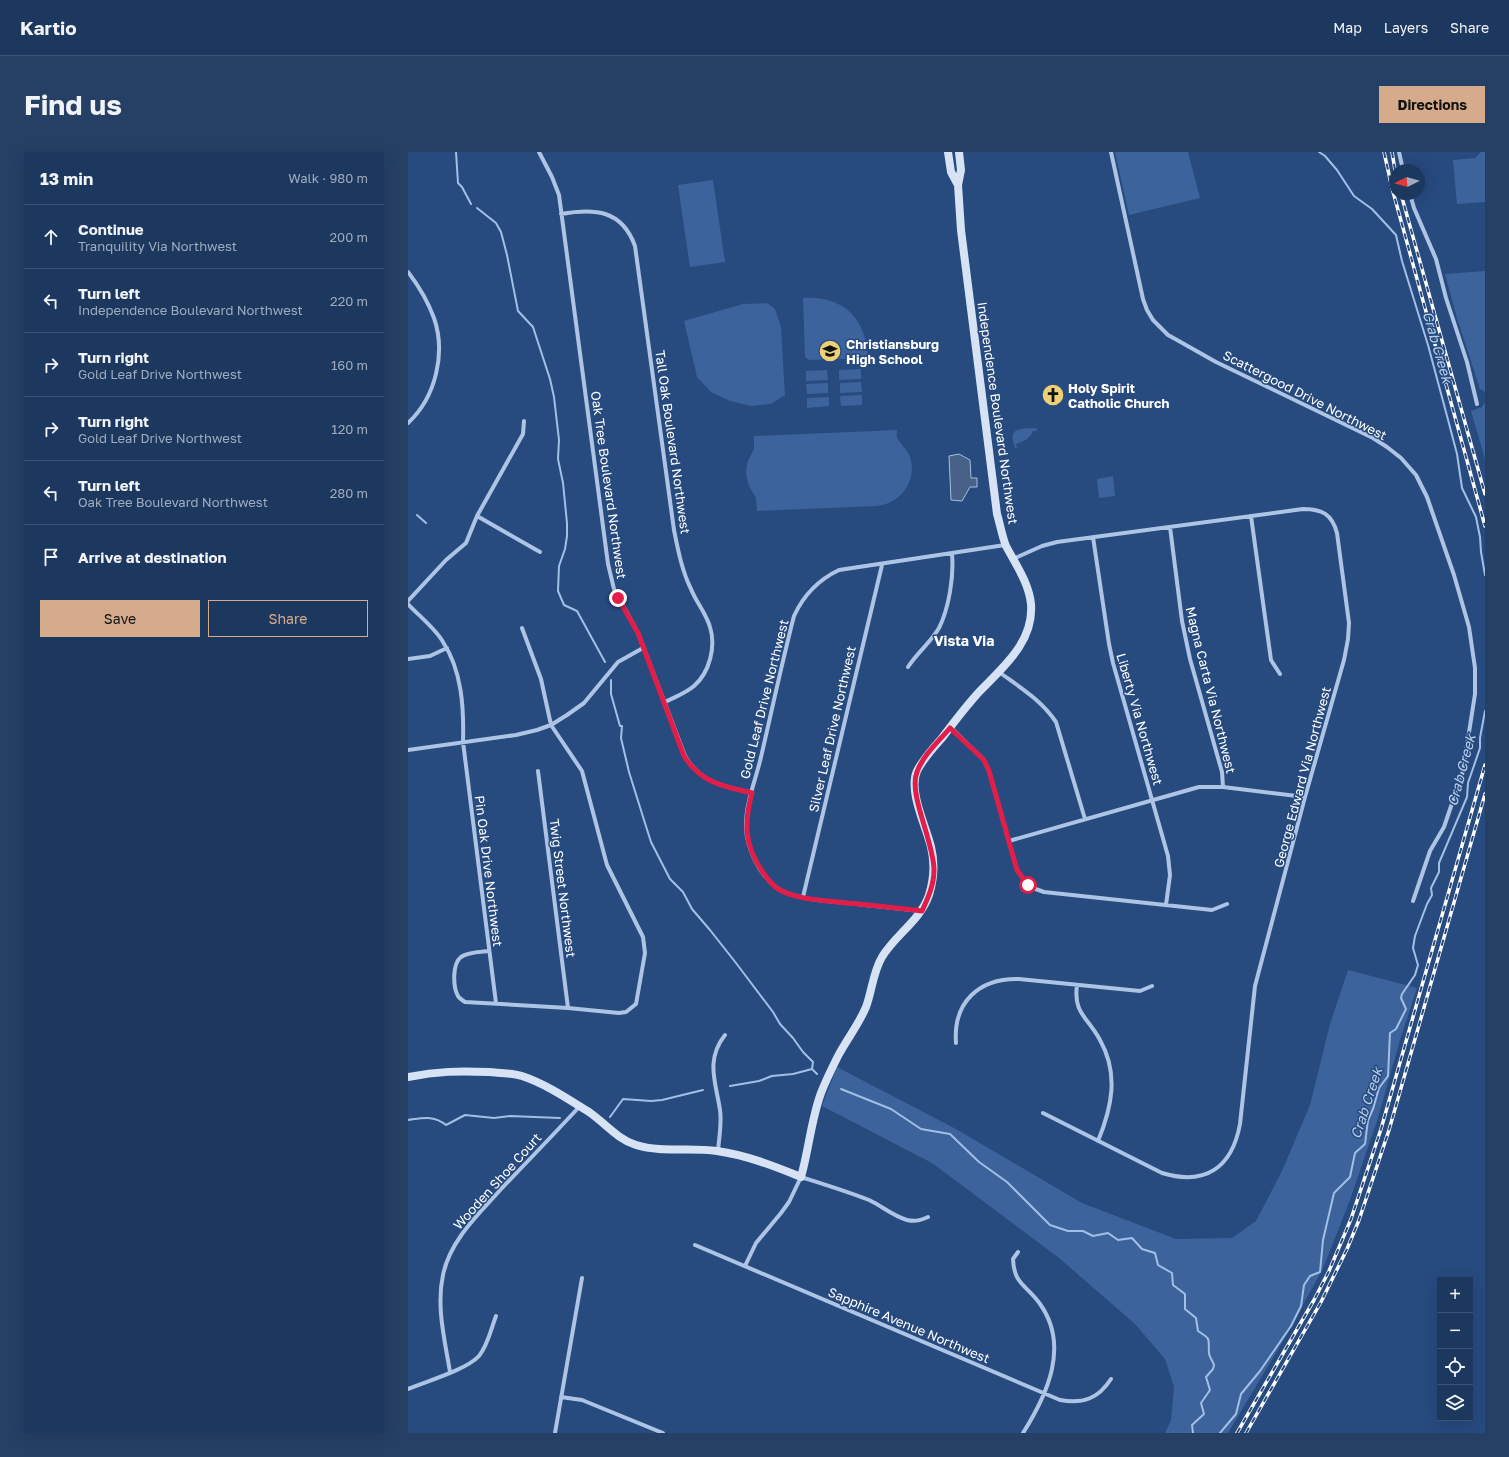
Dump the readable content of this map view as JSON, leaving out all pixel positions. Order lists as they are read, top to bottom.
{
  "streets": {
    "street": [
      "Scattergood Drive Northwest",
      "Independence Boulevard Northwest",
      "Tall Oak Boulevard Northwest",
      "Oak Tree Boulevard Northwest",
      "Magna Carta Via Northwest",
      "Gold Leaf Drive Northwest",
      "Liberty Via Northwest",
      "Silver Leaf Drive Northwest",
      "George Edward Via Northwest",
      "Pin Oak Drive Northwest",
      "Twig Street Northwest",
      "Wooden Shoe Court",
      "Sapphire Avenue Northwest"
    ]
  },
  "crossings": [
    ["Independence Boulevard Northwest", "Gold Leaf Drive Northwest"],
    ["Independence Boulevard Northwest", "George Edward Via Northwest"],
    ["Independence Boulevard Northwest", "Sapphire Avenue Northwest"],
    ["Tall Oak Boulevard Northwest", "Oak Tree Boulevard Northwest"],
    ["Oak Tree Boulevard Northwest", "Gold Leaf Drive Northwest"],
    ["Magna Carta Via Northwest", "George Edward Via Northwest"],
    ["Gold Leaf Drive Northwest", "Silver Leaf Drive Northwest"],
    ["Liberty Via Northwest", "George Edward Via Northwest"]
  ],
  "districts": ["Vista Via"],
  "water": ["Crab Creek"],
  "places": {
    "school or university": ["Christiansburg High School"],
    "church": ["Holy Spirit Catholic Church"]
  },
  "north": "left",
  "page": {
    "header": "Kartio",
    "nav": ["Map", "Layers", "Share"],
    "buttons": [
      "Directions",
      ["Save", "Share"]
    ],
    "title": "Find us",
    "heading": ["13 min", "Walk · 980 m"],
    "list": [
      ["Continue", "Tranquility Via Northwest", "200 m"],
      ["Turn left", "Independence Boulevard Northwest", "220 m"],
      ["Turn right", "Gold Leaf Drive Northwest", "160 m"],
      ["Turn right", "Gold Leaf Drive Northwest", "120 m"],
      ["Turn left", "Oak Tree Boulevard Northwest", "280 m"],
      "Arrive at destination"
    ],
    "map_buttons": ["+", "−"]
  }
}
